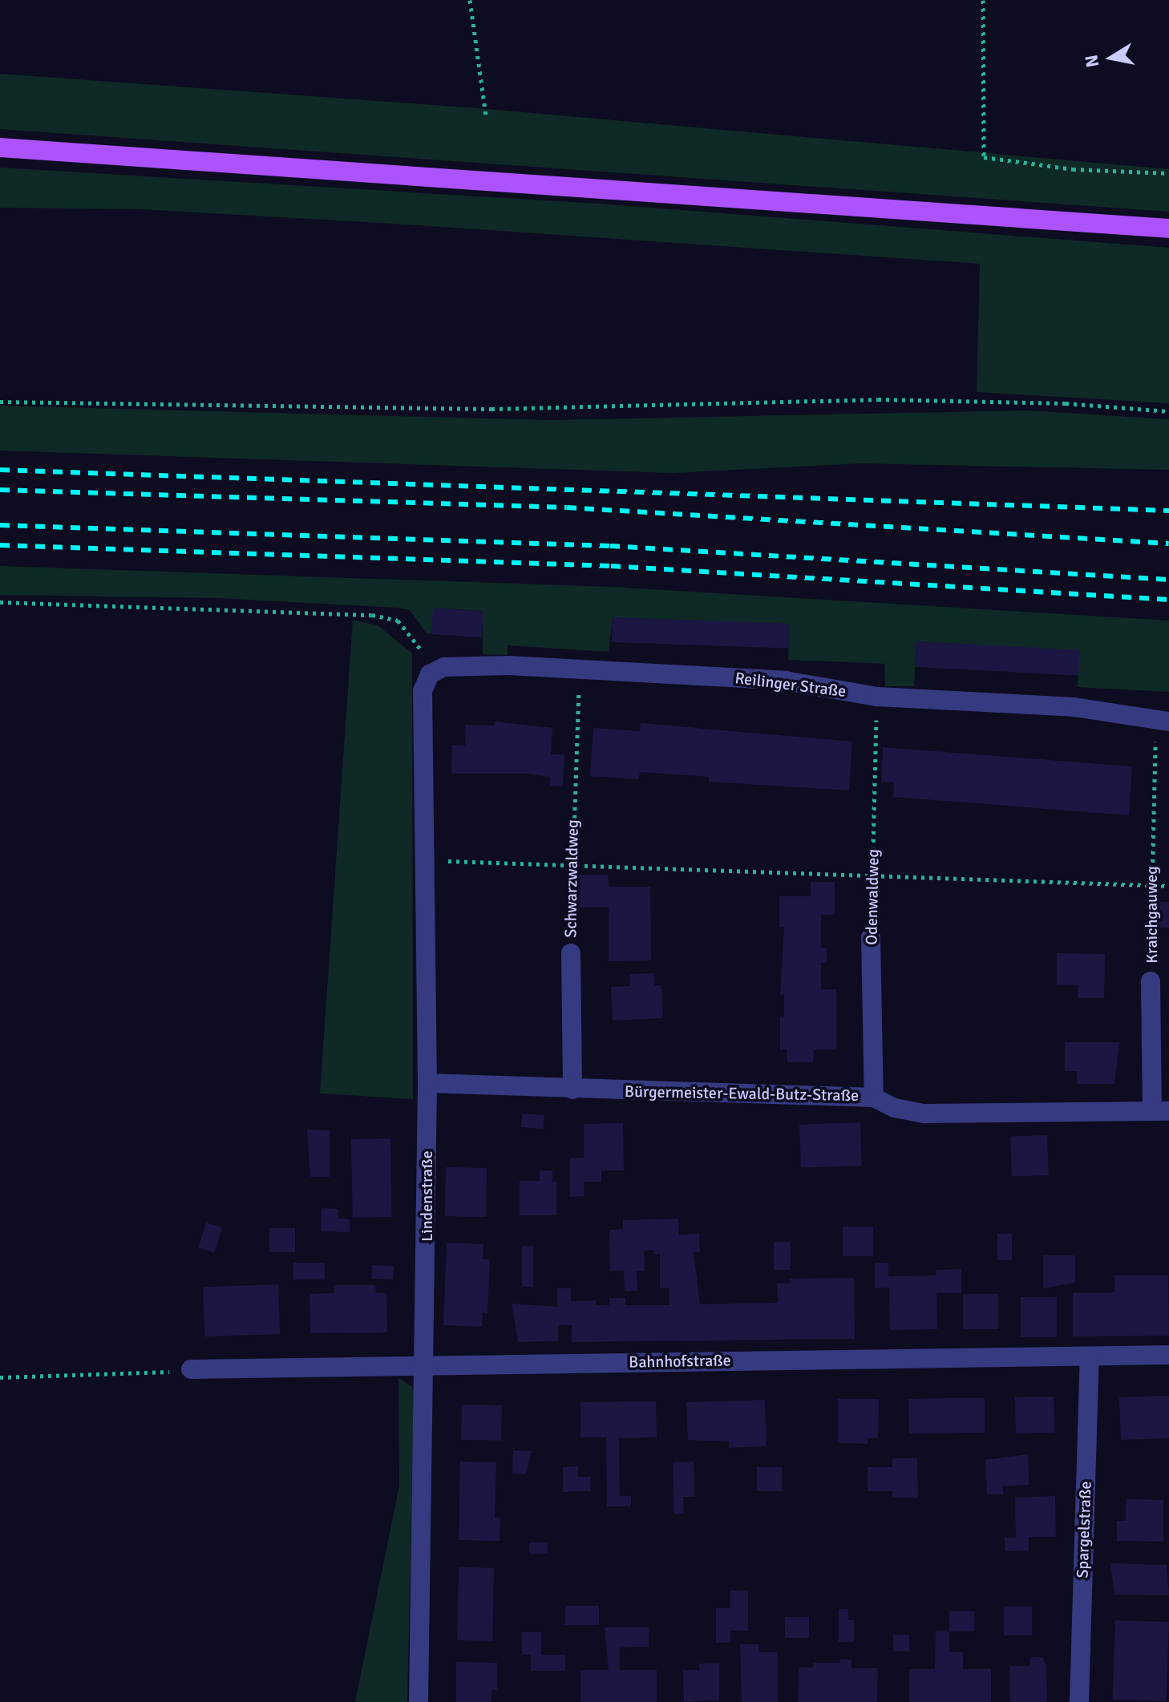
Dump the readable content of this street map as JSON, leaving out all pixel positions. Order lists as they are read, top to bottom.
{
  "streets": {
    "street": [
      "Reilinger Straße",
      "Schwarzwaldweg",
      "Odenwaldweg",
      "Kraichgauweg",
      "Bürgermeister-Ewald-Butz-Straße",
      "Lindenstraße",
      "Bahnhofstraße",
      "Spargelstraße"
    ]
  },
  "crossings": [
    ["Reilinger Straße", "Schwarzwaldweg"],
    ["Reilinger Straße", "Odenwaldweg"],
    ["Reilinger Straße", "Kraichgauweg"],
    ["Reilinger Straße", "Lindenstraße"],
    ["Schwarzwaldweg", "Bürgermeister-Ewald-Butz-Straße"],
    ["Odenwaldweg", "Bürgermeister-Ewald-Butz-Straße"],
    ["Kraichgauweg", "Bürgermeister-Ewald-Butz-Straße"],
    ["Bürgermeister-Ewald-Butz-Straße", "Lindenstraße"],
    ["Lindenstraße", "Bahnhofstraße"],
    ["Bahnhofstraße", "Spargelstraße"]
  ],
  "north": "left"
}
